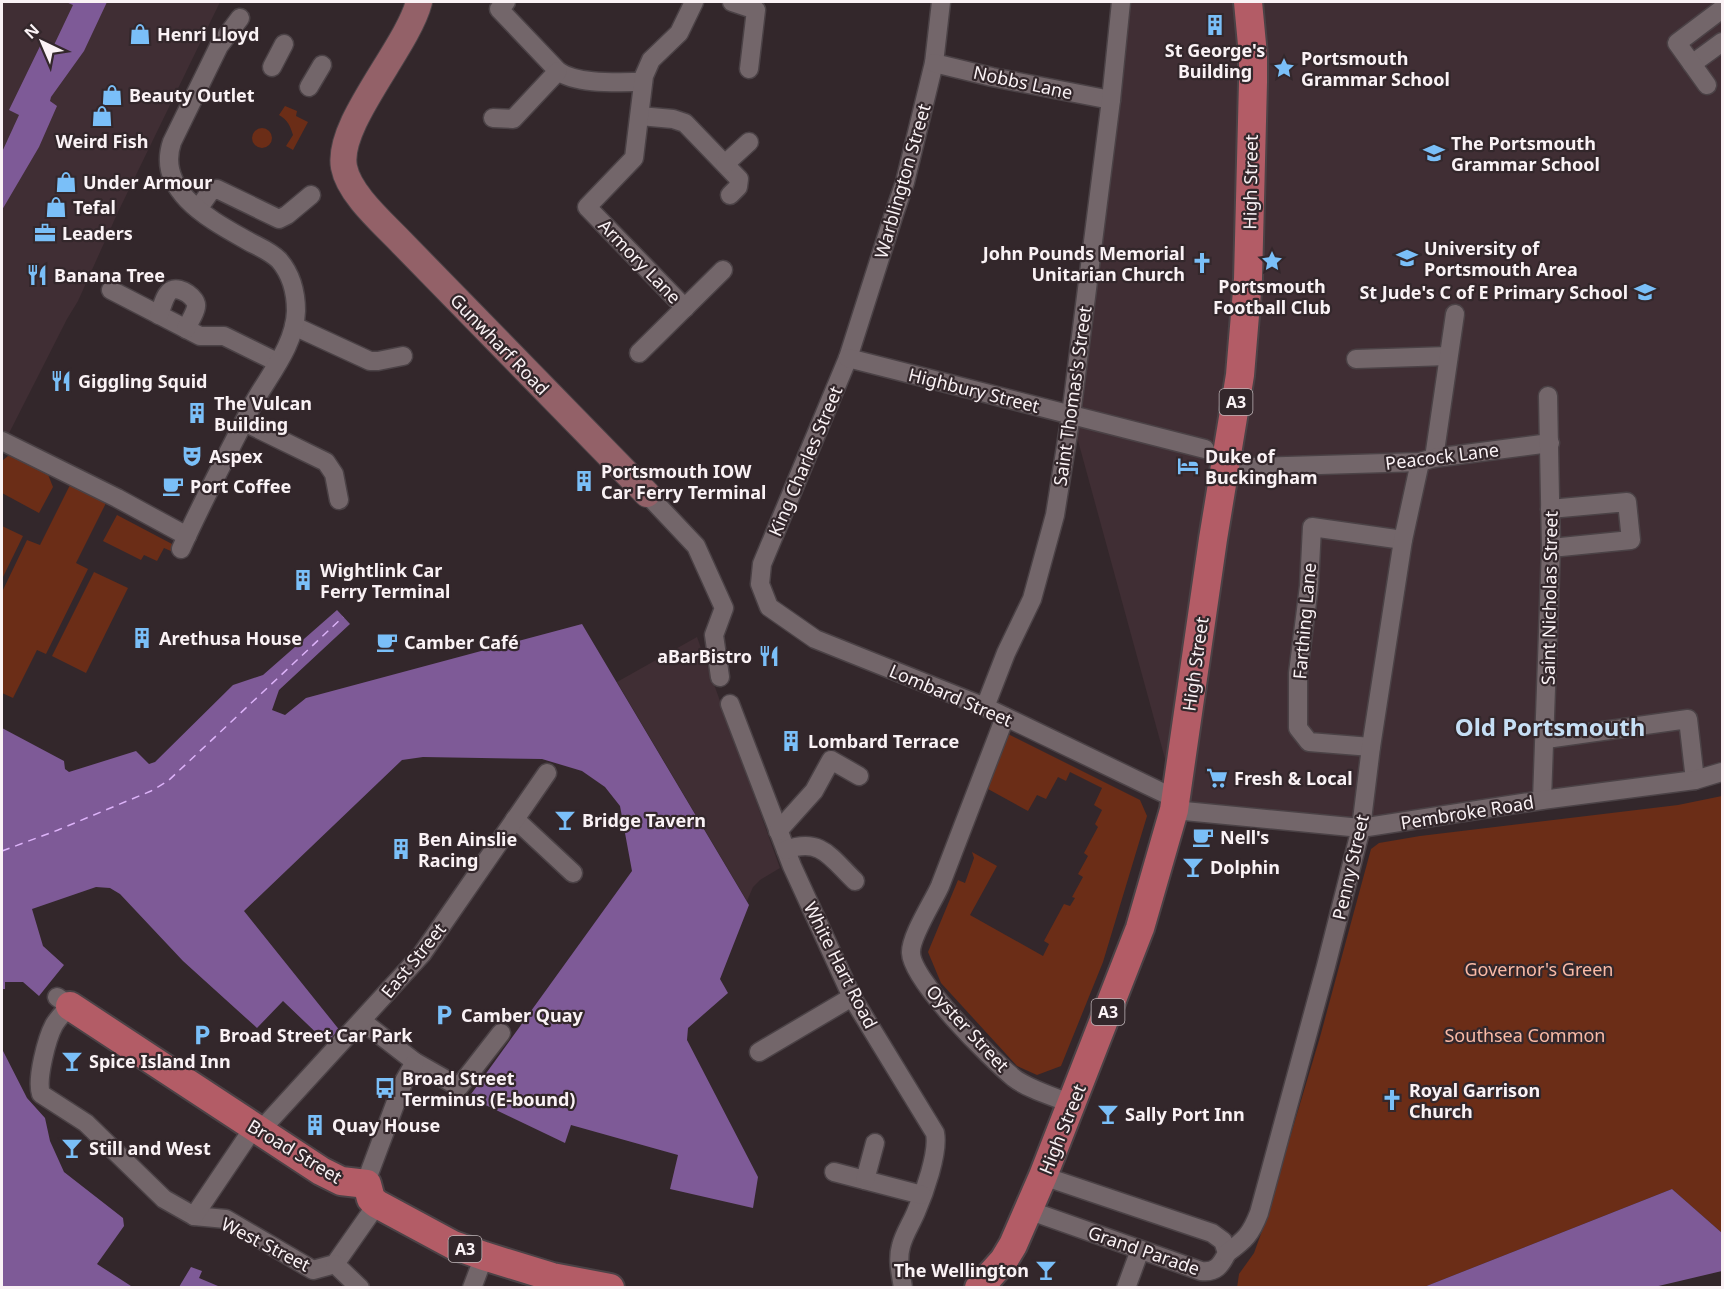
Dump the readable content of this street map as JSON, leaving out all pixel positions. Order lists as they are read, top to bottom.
{
  "streets": {
    "main road": ["High Street", "A3", "Broad Street"],
    "street": [
      "Nobbs Lane",
      "Warblington Street",
      "Armory Lane",
      "Gunwharf Road",
      "Highbury Street",
      "Saint Thomas's Street",
      "Peacock Lane",
      "King Charles Street",
      "Saint Nicholas Street",
      "Farthing Lane",
      "Lombard Street",
      "Pembroke Road",
      "Penny Street",
      "East Street",
      "White Hart Road",
      "Oyster Street",
      "West Street",
      "Grand Parade"
    ]
  },
  "crossings": [
    ["Nobbs Lane", "Warblington Street"],
    ["Nobbs Lane", "Saint Thomas's Street"],
    ["Warblington Street", "Highbury Street"],
    ["Warblington Street", "King Charles Street"],
    ["High Street", "Peacock Lane"],
    ["High Street", "Lombard Street"],
    ["High Street", "Pembroke Road"],
    ["High Street", "Oyster Street"],
    ["High Street", "Grand Parade"],
    ["Highbury Street", "Saint Thomas's Street"],
    ["Highbury Street", "King Charles Street"],
    ["Saint Thomas's Street", "Lombard Street"],
    ["Peacock Lane", "Saint Nicholas Street"],
    ["Peacock Lane", "Penny Street"],
    ["King Charles Street", "Lombard Street"],
    ["Saint Nicholas Street", "Pembroke Road"],
    ["Farthing Lane", "Penny Street"],
    ["Lombard Street", "Pembroke Road"],
    ["Lombard Street", "Oyster Street"],
    ["Pembroke Road", "Penny Street"],
    ["Penny Street", "Grand Parade"],
    ["East Street", "Broad Street"],
    ["East Street", "West Street"],
    ["Broad Street", "West Street"]
  ],
  "districts": ["Old Portsmouth"],
  "parks": ["Governor's Green", "Southsea Common"],
  "places": {
    "building": [
      "St George's Building",
      "The Vulcan Building",
      "Portsmouth IOW Car Ferry Terminal",
      "Wightlink Car Ferry Terminal",
      "Arethusa House",
      "Lombard Terrace",
      "Ben Ainslie Racing",
      "Quay House"
    ],
    "shop": [
      "Henri Lloyd",
      "Beauty Outlet",
      "Weird Fish",
      "Under Armour",
      "Tefal"
    ],
    "place": ["Portsmouth Grammar School", "Portsmouth Football Club"],
    "school or university": ["The Portsmouth Grammar School", "University of Portsmouth Area", "St Jude's C of E Primary School"],
    "office": ["Leaders"],
    "church": ["John Pounds Memorial Unitarian Church", "Royal Garrison Church"],
    "restaurant": ["Banana Tree", "Giggling Squid", "aBarBistro"],
    "theatre": ["Aspex"],
    "hotel": ["Duke of Buckingham"],
    "cafe": ["Port Coffee", "Camber Café", "Nell's"],
    "supermarket": ["Fresh & Local"],
    "bar": [
      "Bridge Tavern",
      "Dolphin",
      "Spice Island Inn",
      "Sally Port Inn",
      "Still and West",
      "The Wellington"
    ],
    "parking": ["Camber Quay", "Broad Street Car Park"],
    "bus stop": ["Broad Street Terminus (E-bound)"]
  },
  "north": "top left"
}
